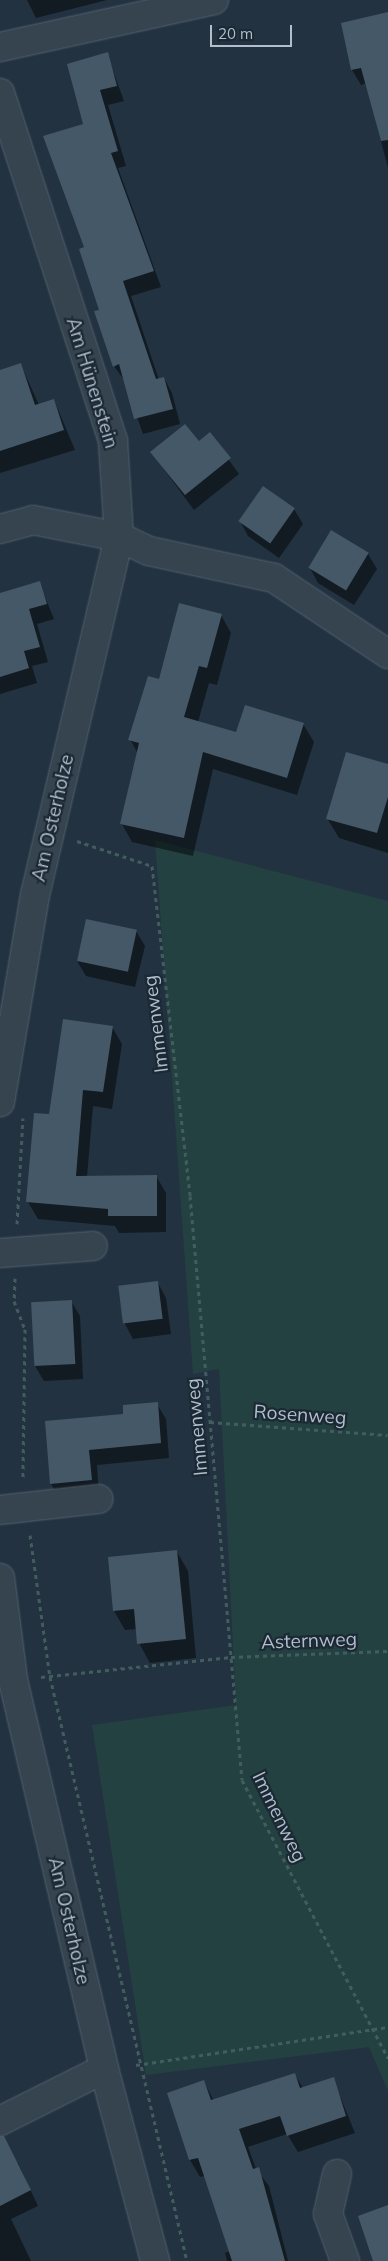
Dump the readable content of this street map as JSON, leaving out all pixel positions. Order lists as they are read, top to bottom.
{
  "streets": {
    "street": ["Am Hünenstein", "Am Osterholze"],
    "path": ["Immenweg", "Rosenweg", "Asternweg"]
  },
  "crossings": [
    ["Am Hünenstein", "Am Osterholze"],
    ["Am Osterholze", "Immenweg"],
    ["Am Osterholze", "Asternweg"],
    ["Immenweg", "Rosenweg"],
    ["Immenweg", "Asternweg"]
  ],
  "scale_bar": "20 m"
}
